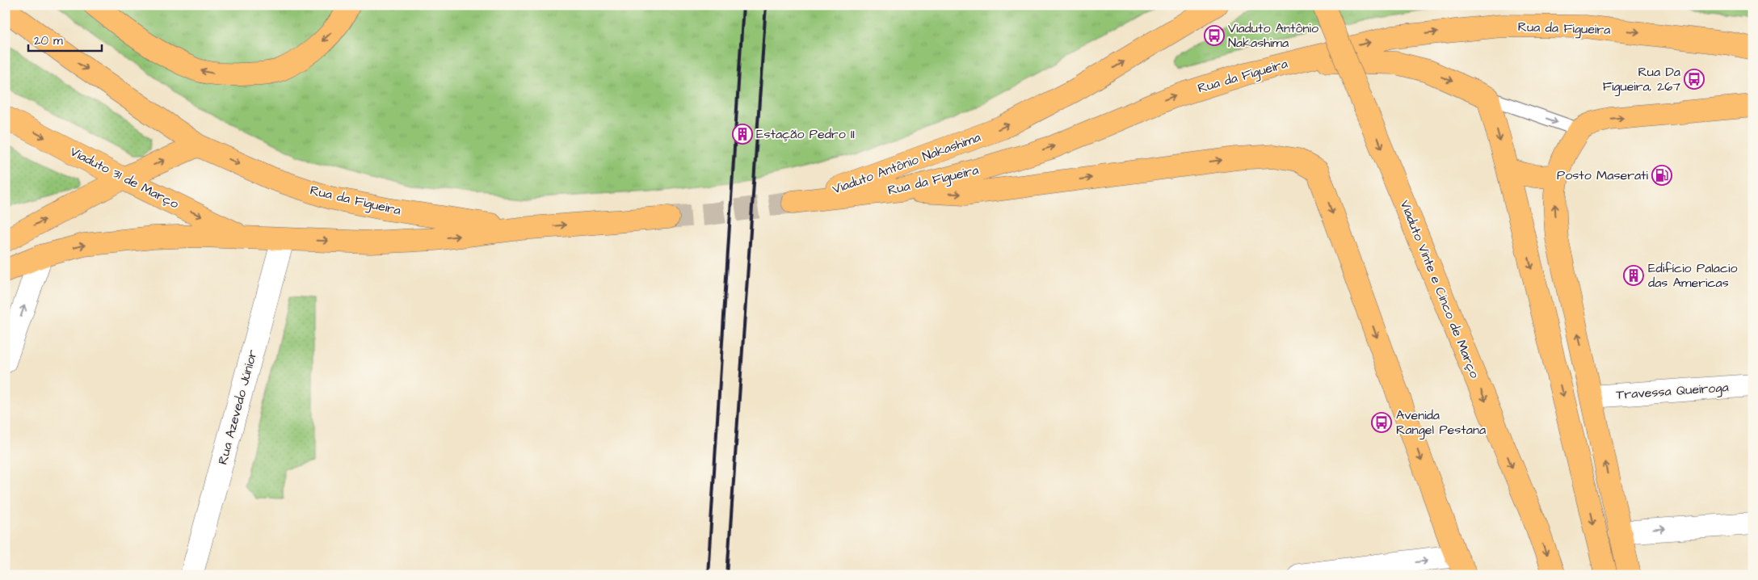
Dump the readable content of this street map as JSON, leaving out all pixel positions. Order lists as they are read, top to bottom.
{
  "streets": {
    "main road": [
      "Rua da Figueira",
      "Viaduto Antônio Nakashima",
      "Viaduto 31 de Março",
      "Viaduto Vinte e Cinco de Março"
    ],
    "street": ["Travessa Queiroga", "Rua Azevedo Júnior"]
  },
  "crossings": [
    ["Rua da Figueira", "Viaduto Antônio Nakashima"],
    ["Rua da Figueira", "Viaduto 31 de Março"],
    ["Rua da Figueira", "Rua Azevedo Júnior"]
  ],
  "one_way": ["Rua da Figueira", "Viaduto Antônio Nakashima", "Viaduto 31 de Março"],
  "places": {
    "bus stop": ["Viaduto Antônio Nakashima", "Rua Da Figueira, 267", "Avenida Rangel Pestana"],
    "building": ["Estação Pedro II", "Edifício Palacio das Americas"],
    "fuel station": ["Posto Maserati"]
  },
  "scale_bar": "20 m"
}
